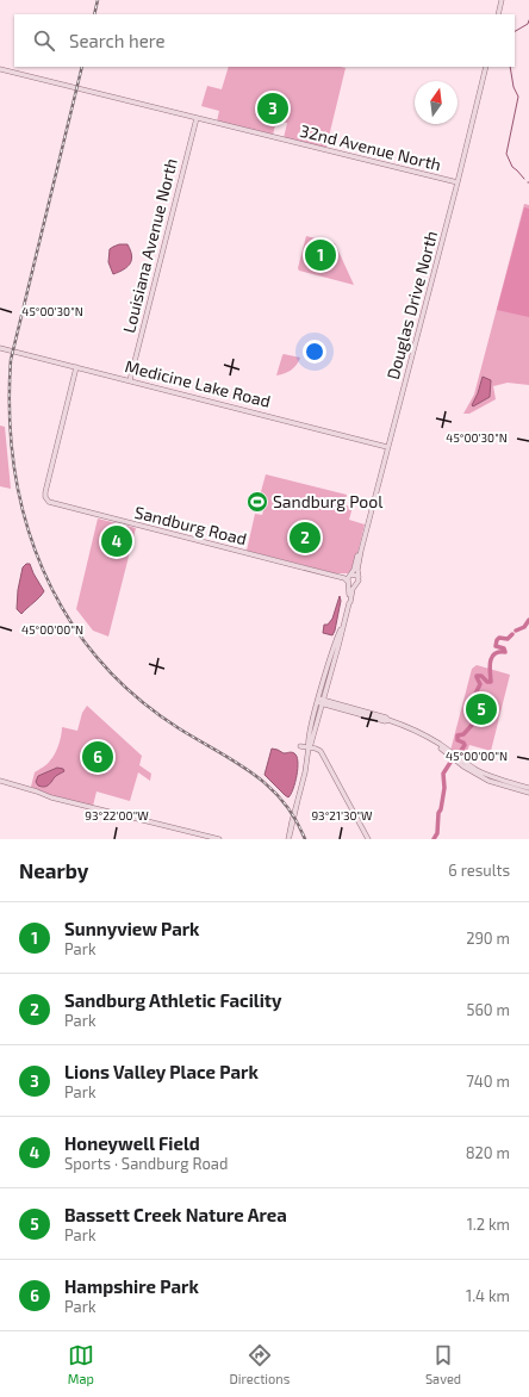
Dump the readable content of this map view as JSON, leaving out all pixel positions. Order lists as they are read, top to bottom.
{
  "streets": {
    "street": [
      "32nd Avenue North",
      "Louisiana Avenue North",
      "Douglas Drive North",
      "Medicine Lake Road",
      "Sandburg Road"
    ]
  },
  "crossings": [
    ["32nd Avenue North", "Louisiana Avenue North"],
    ["32nd Avenue North", "Douglas Drive North"],
    ["Louisiana Avenue North", "Medicine Lake Road"],
    ["Douglas Drive North", "Medicine Lake Road"],
    ["Douglas Drive North", "Sandburg Road"],
    ["Medicine Lake Road", "Sandburg Road"]
  ],
  "places": {
    "sports": ["Sandburg Pool"]
  },
  "north": "top",
  "page": {
    "search": "Search here",
    "pins": [
      "3",
      "1",
      "2",
      "4",
      "5",
      "6"
    ],
    "heading": ["Nearby", "6 results"],
    "list": [
      {
        "mark": "1",
        "name": "Sunnyview Park",
        "note": "Park",
        "value": "290 m"
      },
      {
        "mark": "2",
        "name": "Sandburg Athletic Facility",
        "note": "Park",
        "value": "560 m"
      },
      {
        "mark": "3",
        "name": "Lions Valley Place Park",
        "note": "Park",
        "value": "740 m"
      },
      {
        "mark": "4",
        "name": "Honeywell Field",
        "note": "Sports · Sandburg Road",
        "value": "820 m"
      },
      {
        "mark": "5",
        "name": "Bassett Creek Nature Area",
        "note": "Park",
        "value": "1.2 km"
      },
      {
        "mark": "6",
        "name": "Hampshire Park",
        "note": "Park",
        "value": "1.4 km"
      }
    ],
    "nav": ["Map", "Directions", "Saved"]
  },
  "coordinates": [
    "45°00'30\"N",
    "45°00'00\"N",
    "93°22'00\"W",
    "93°21'30\"W"
  ]
}
